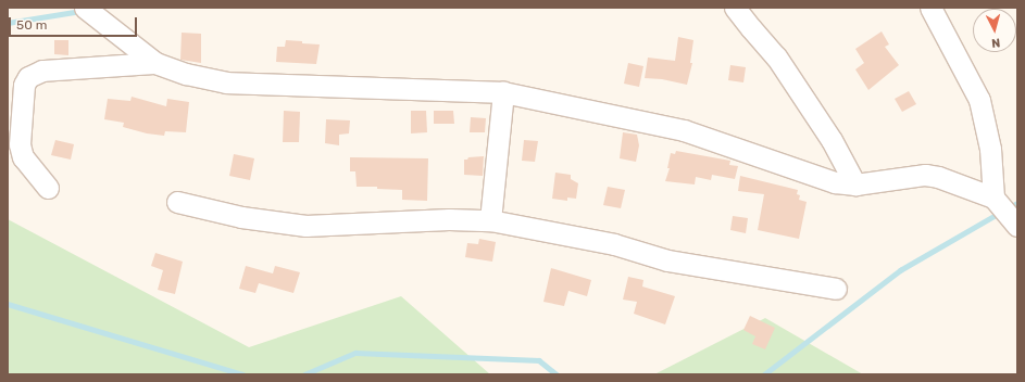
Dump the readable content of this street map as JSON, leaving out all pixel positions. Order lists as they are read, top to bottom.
{
  "scale_bar": "50 m",
  "north": "bottom"
}
